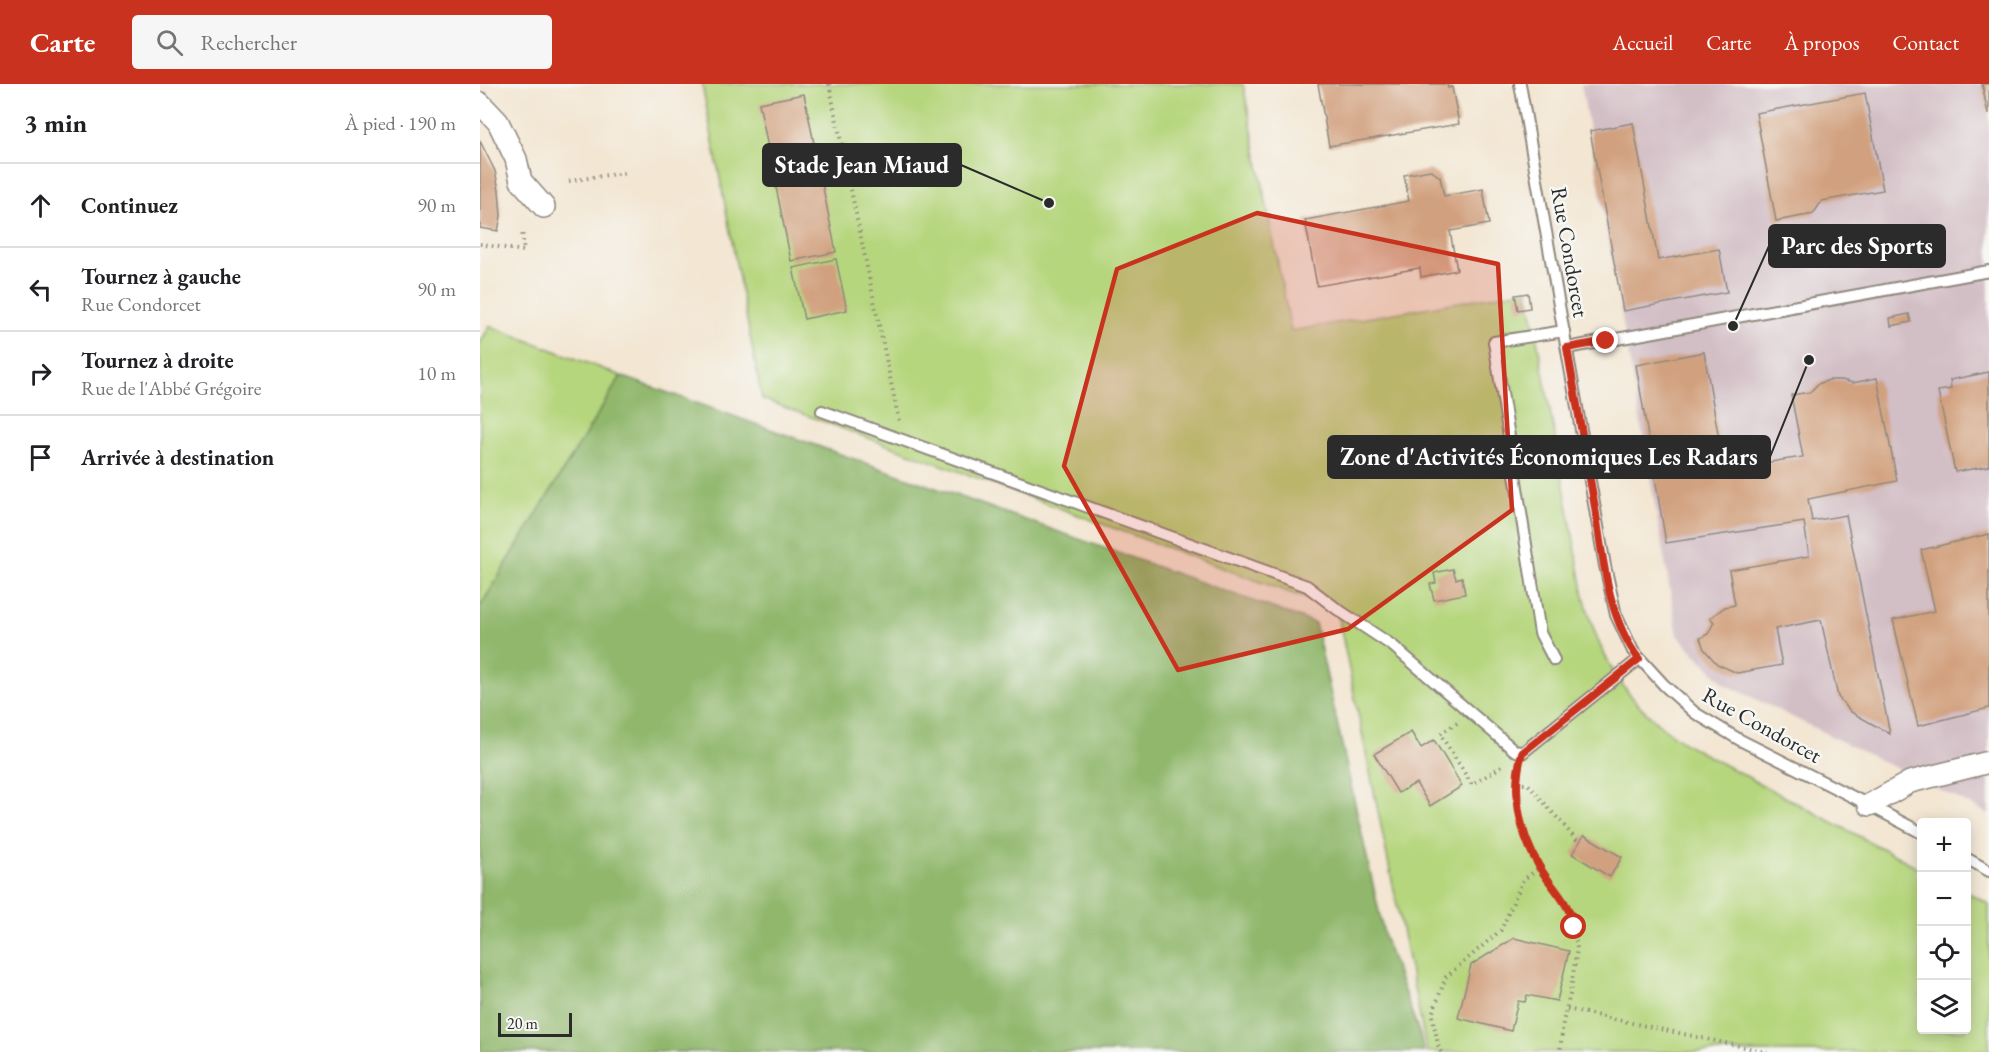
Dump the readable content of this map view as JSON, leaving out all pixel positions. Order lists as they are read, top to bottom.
{
  "streets": {
    "lane": ["Rue Condorcet"]
  },
  "places": ["Stade Jean Miaud", "Parc des Sports", "Zone d'Activités Économiques Les Radars"],
  "scale_bar": "20 m",
  "page": {
    "header": "Carte",
    "search": "Rechercher",
    "nav": [
      "Accueil",
      "Carte",
      "À propos",
      "Contact"
    ],
    "heading": ["3 min", "À pied · 190 m"],
    "list": [
      ["Continuez", "90 m"],
      ["Tournez à gauche", "Rue Condorcet", "90 m"],
      ["Tournez à droite", "Rue de l'Abbé Grégoire", "10 m"],
      "Arrivée à destination"
    ],
    "map_buttons": ["+", "−"],
    "scale": "20 m"
  }
}
